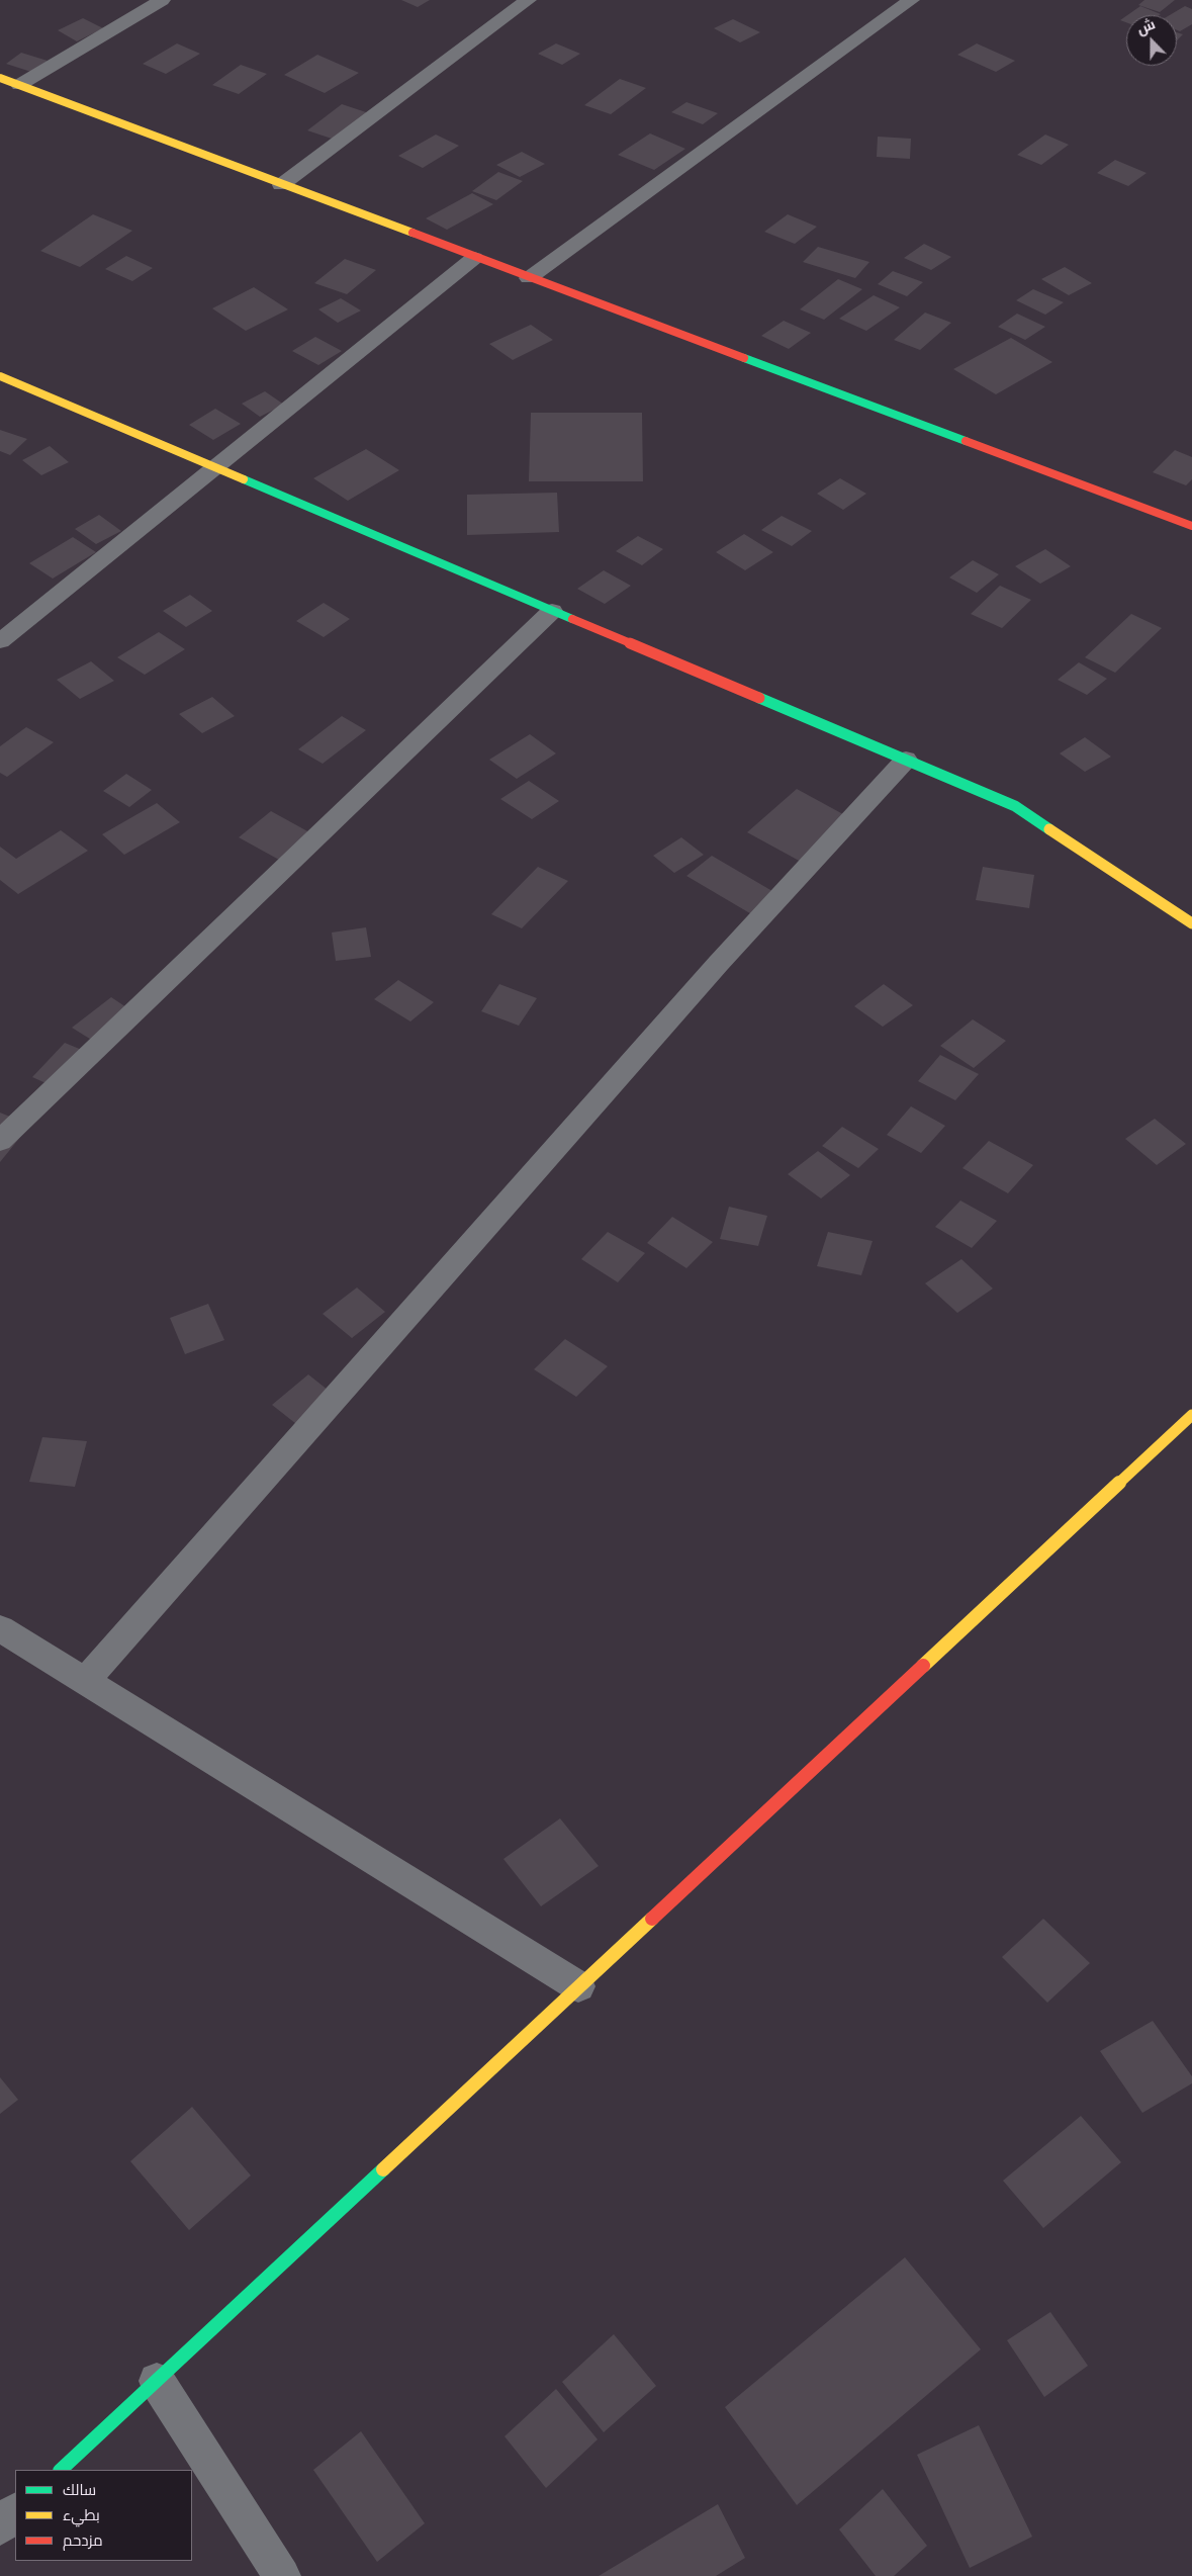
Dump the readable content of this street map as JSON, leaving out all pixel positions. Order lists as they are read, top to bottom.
{
  "legend": ["سالك", "بطيء", "مزدحم"],
  "north": "top"
}
